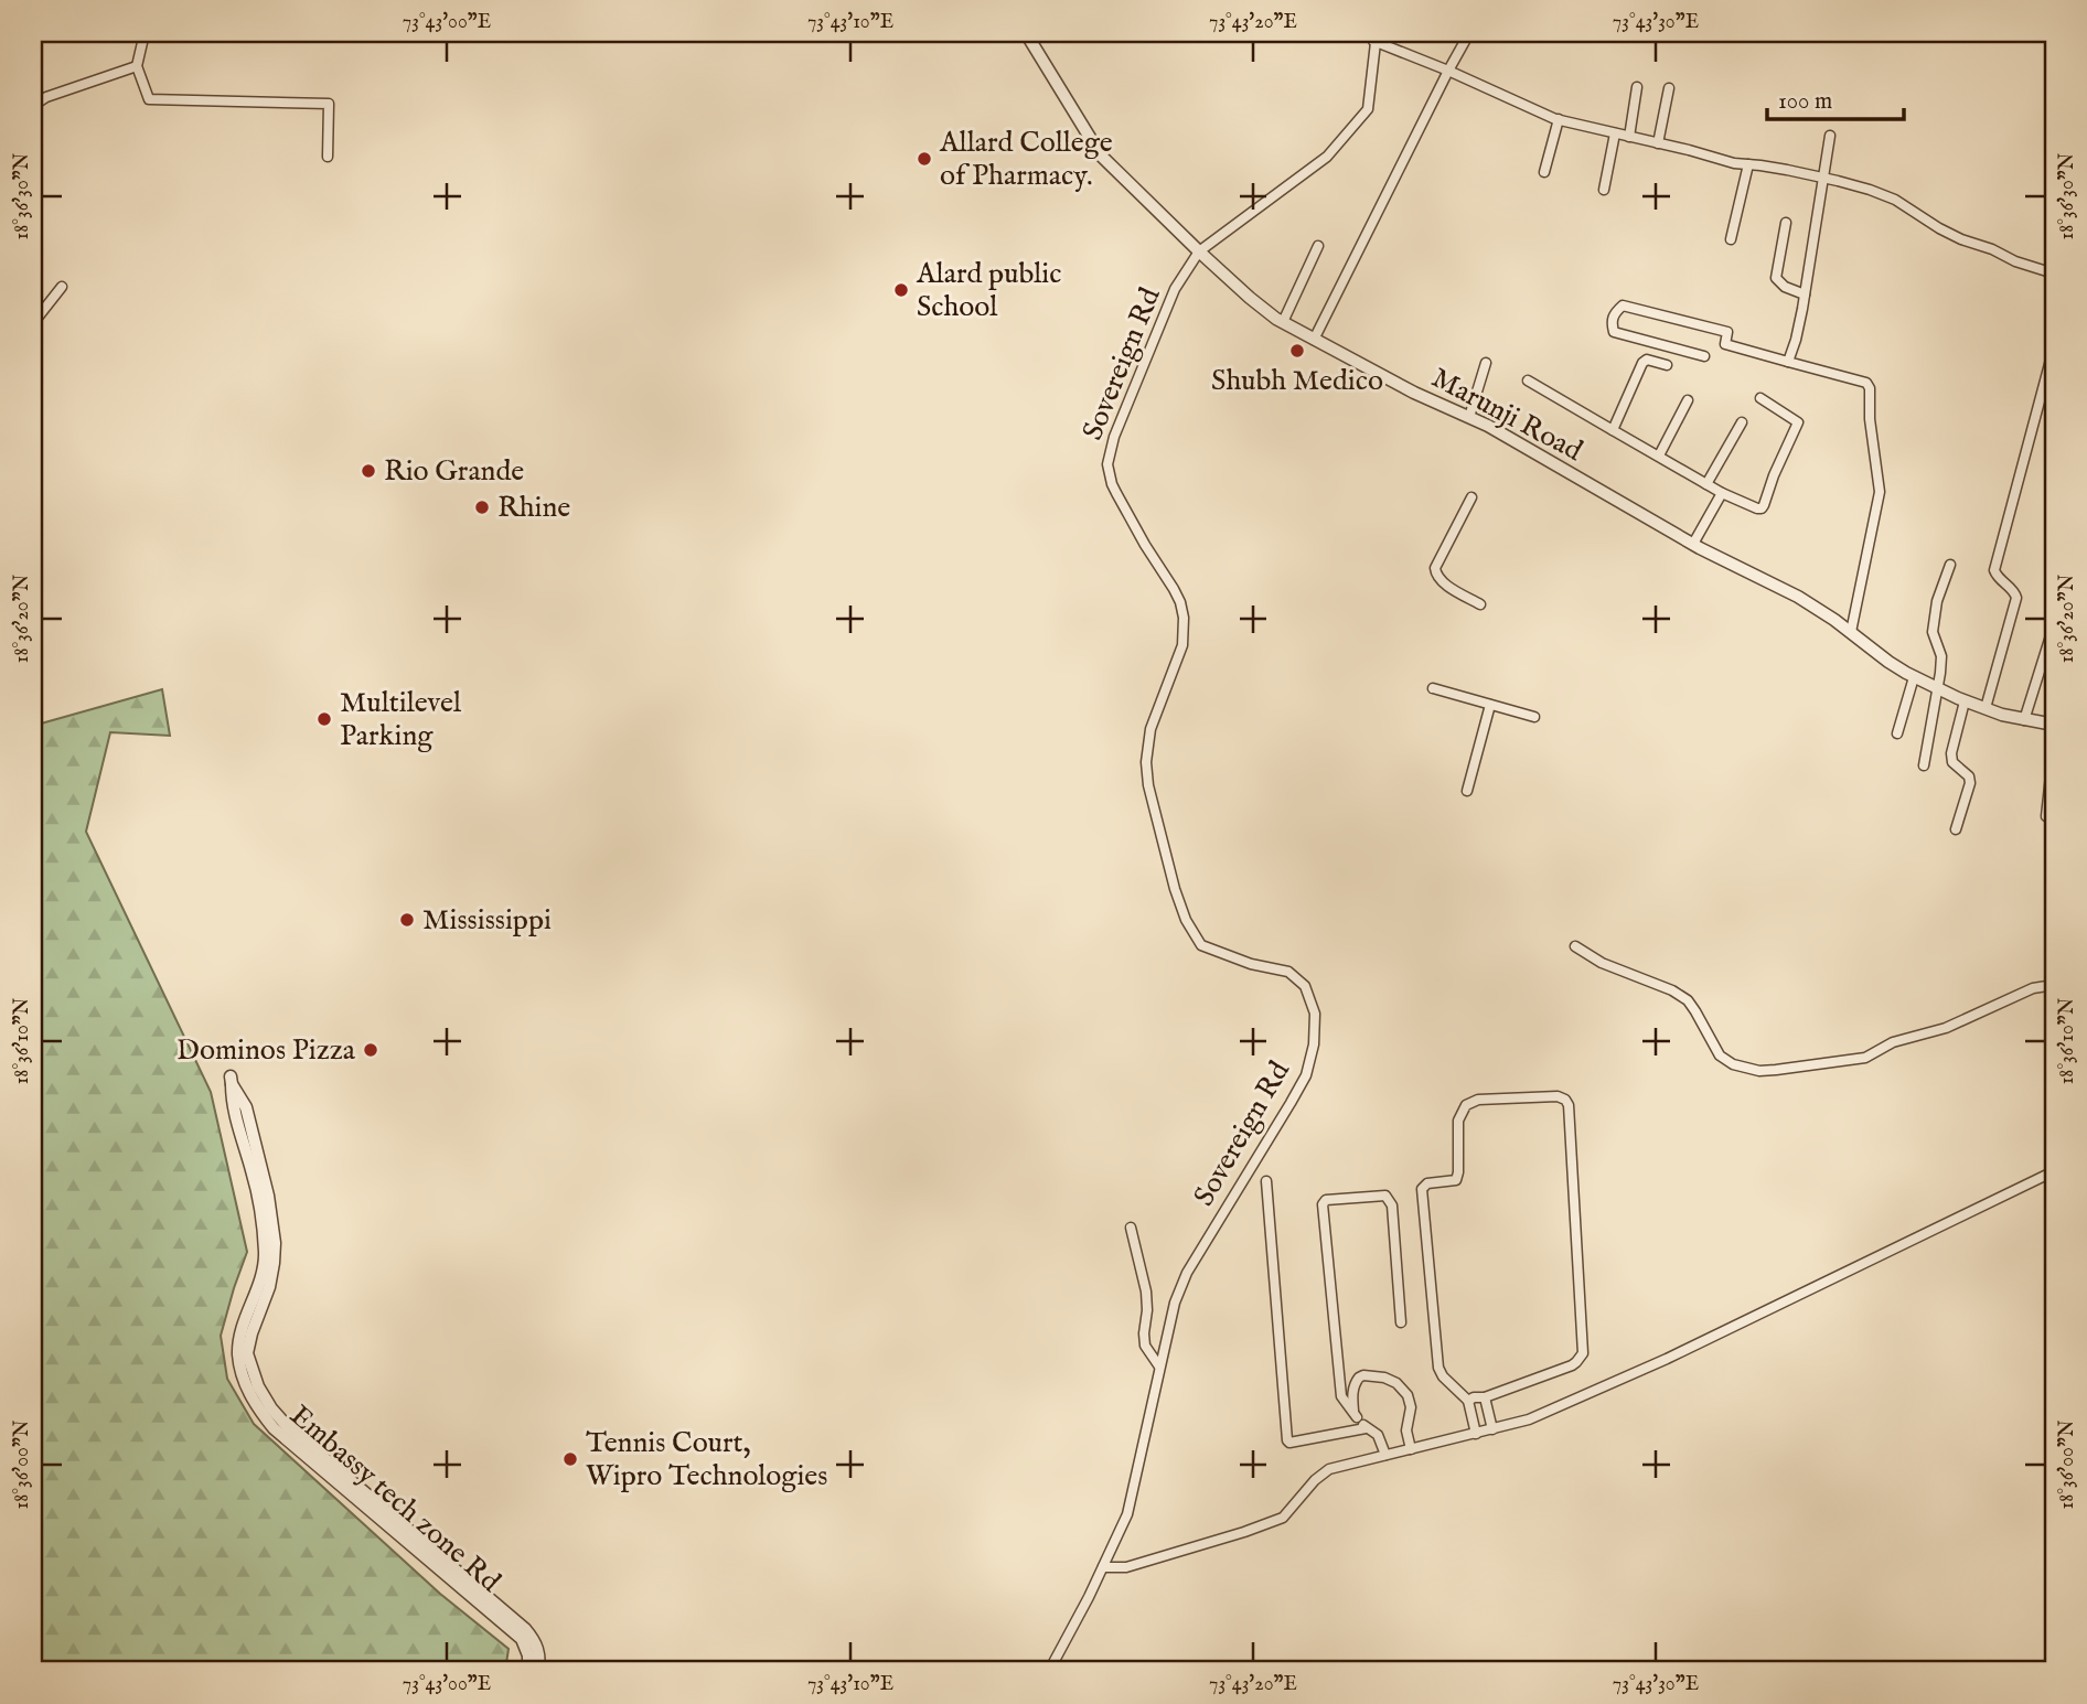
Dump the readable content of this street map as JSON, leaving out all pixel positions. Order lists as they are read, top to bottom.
{
  "streets": {
    "street": ["Sovereign Rd", "Marunji Road", "Embassy tech zone Rd"]
  },
  "crossings": [
    ["Sovereign Rd", "Marunji Road"]
  ],
  "places": [
    "Allard College of Pharmacy.",
    "Alard public School",
    "Shubh Medico",
    "Rio Grande",
    "Rhine",
    "Multilevel Parking",
    "Mississippi",
    "Dominos Pizza",
    "Tennis Court, Wipro Technologies"
  ],
  "scale_bar": "100 m",
  "coordinates": [
    "73°43'00\"E",
    "73°43'10\"E",
    "73°43'20\"E",
    "73°43'30\"E",
    "18°36'30\"N",
    "18°36'20\"N",
    "18°36'10\"N",
    "18°36'00\"N"
  ]
}
